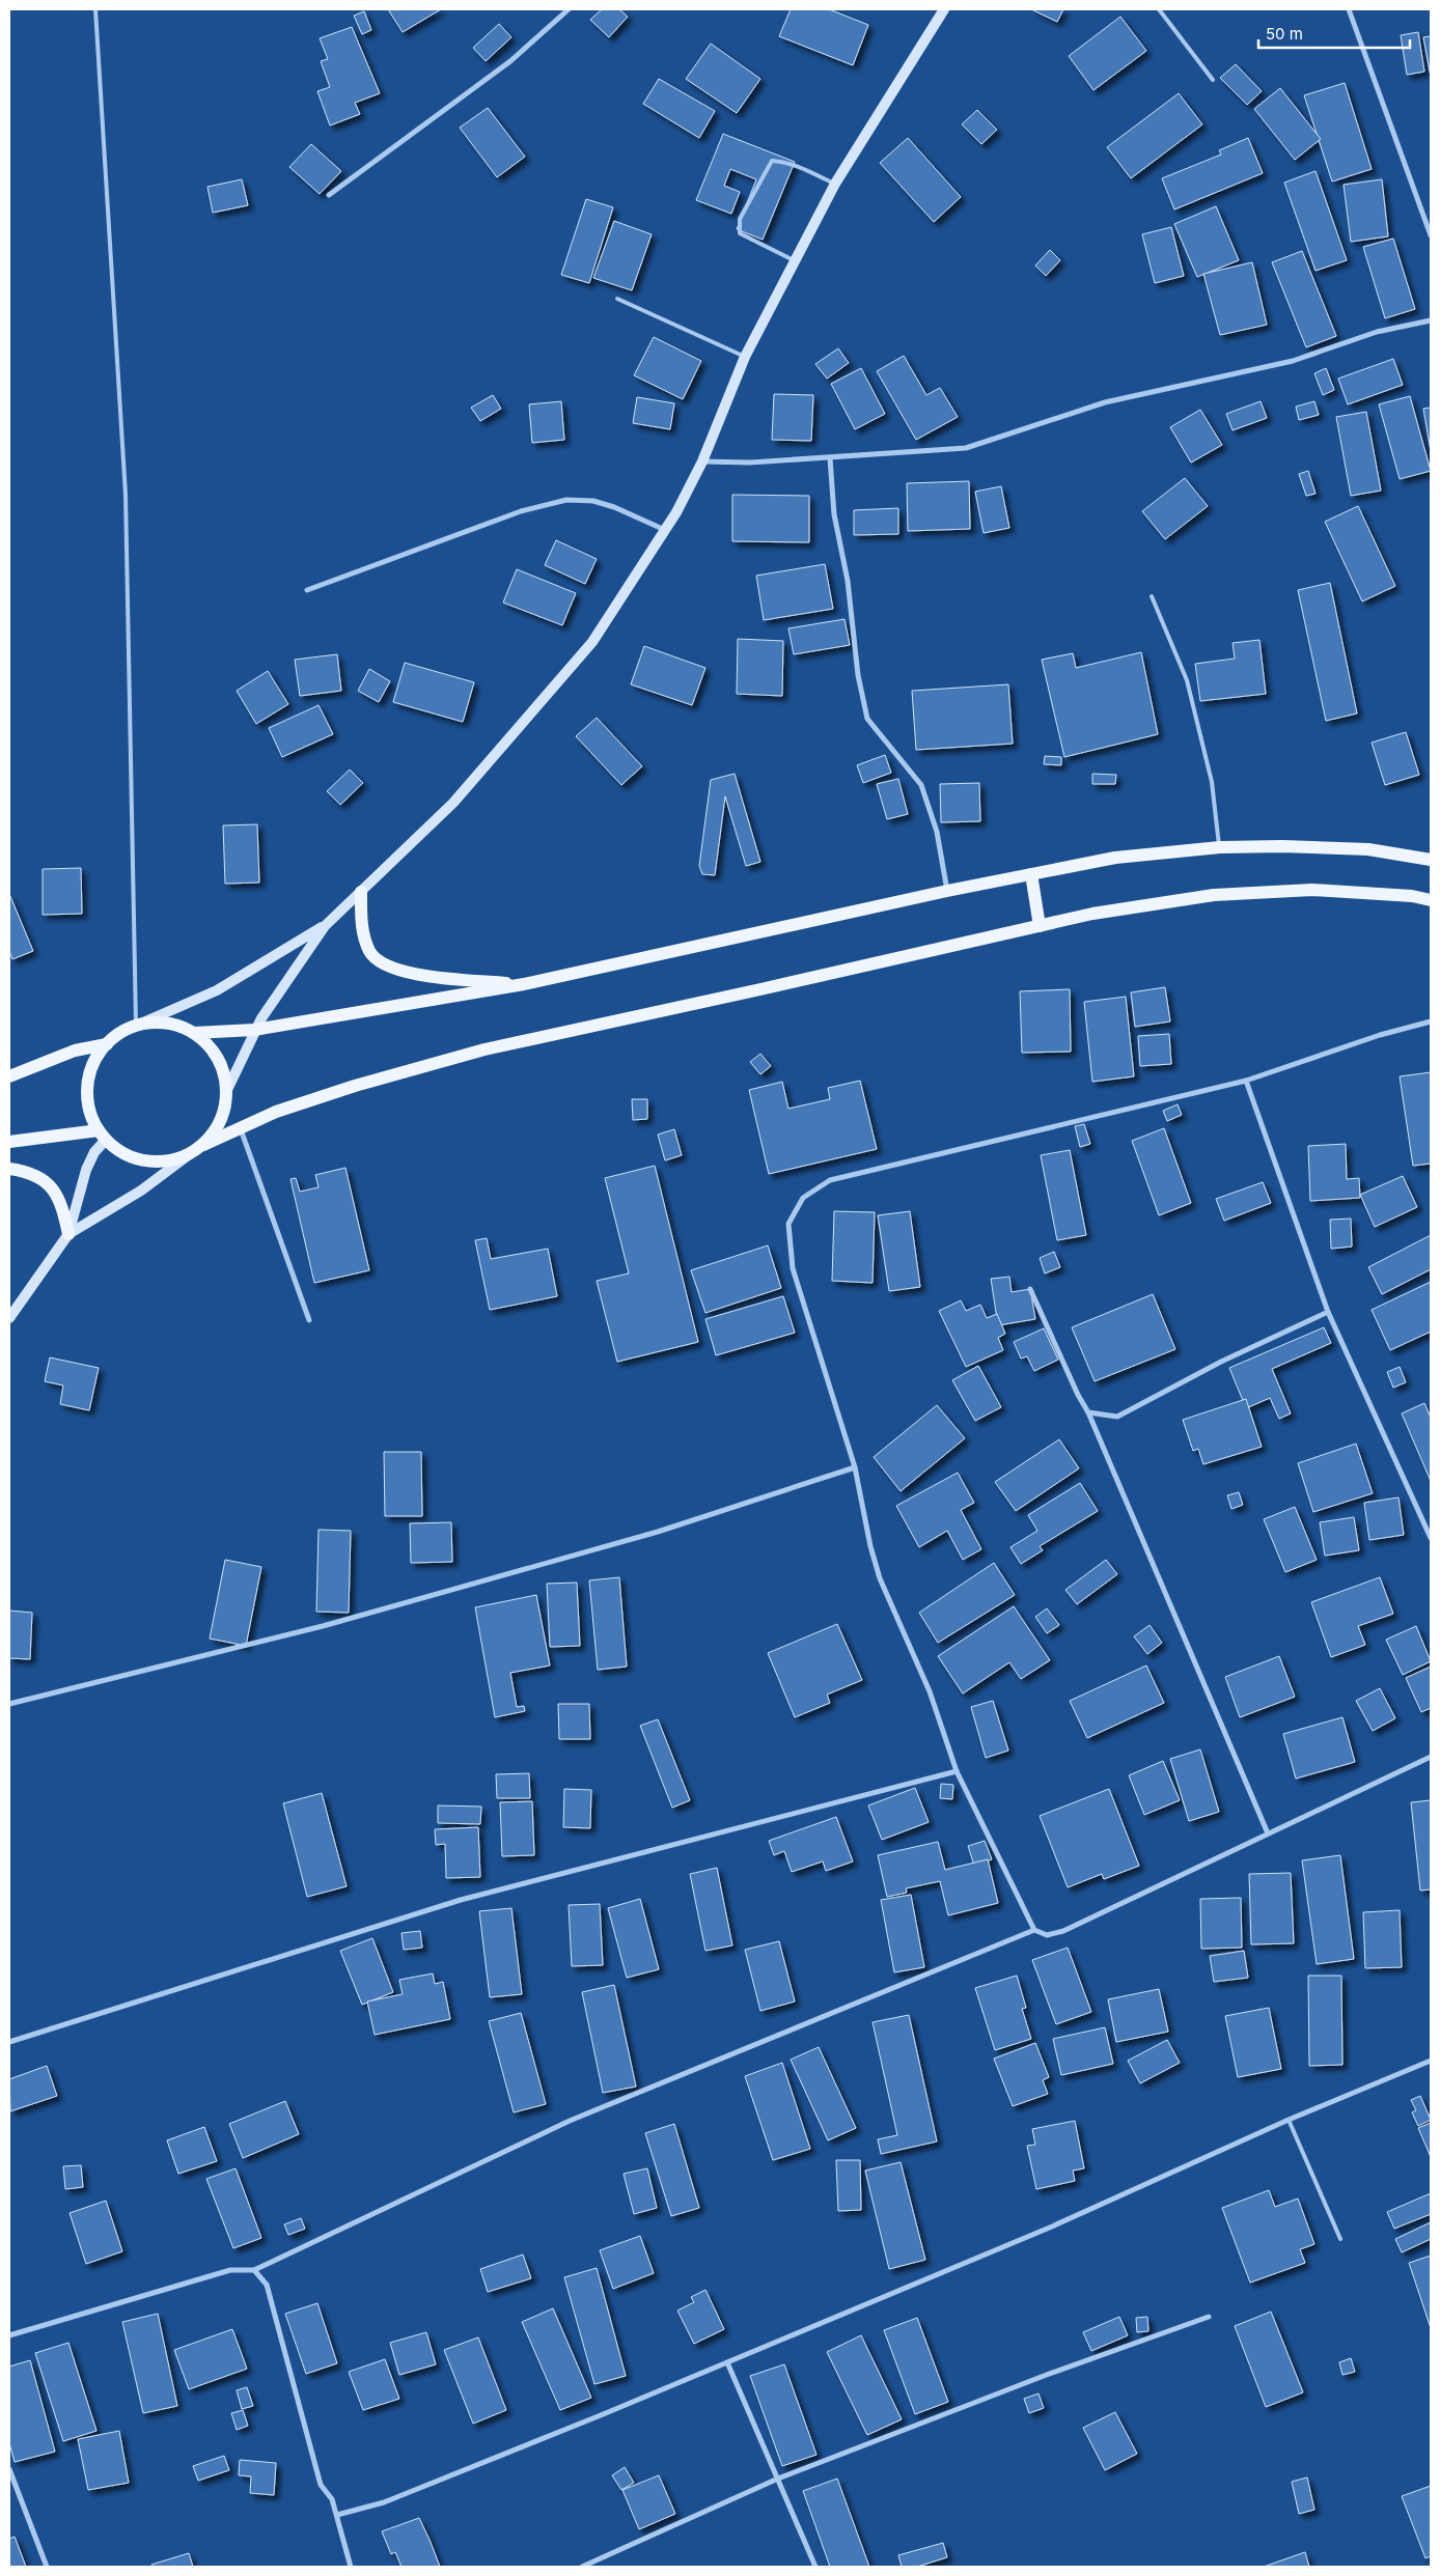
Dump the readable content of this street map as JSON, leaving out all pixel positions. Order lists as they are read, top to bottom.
{
  "scale_bar": "50 m"
}
